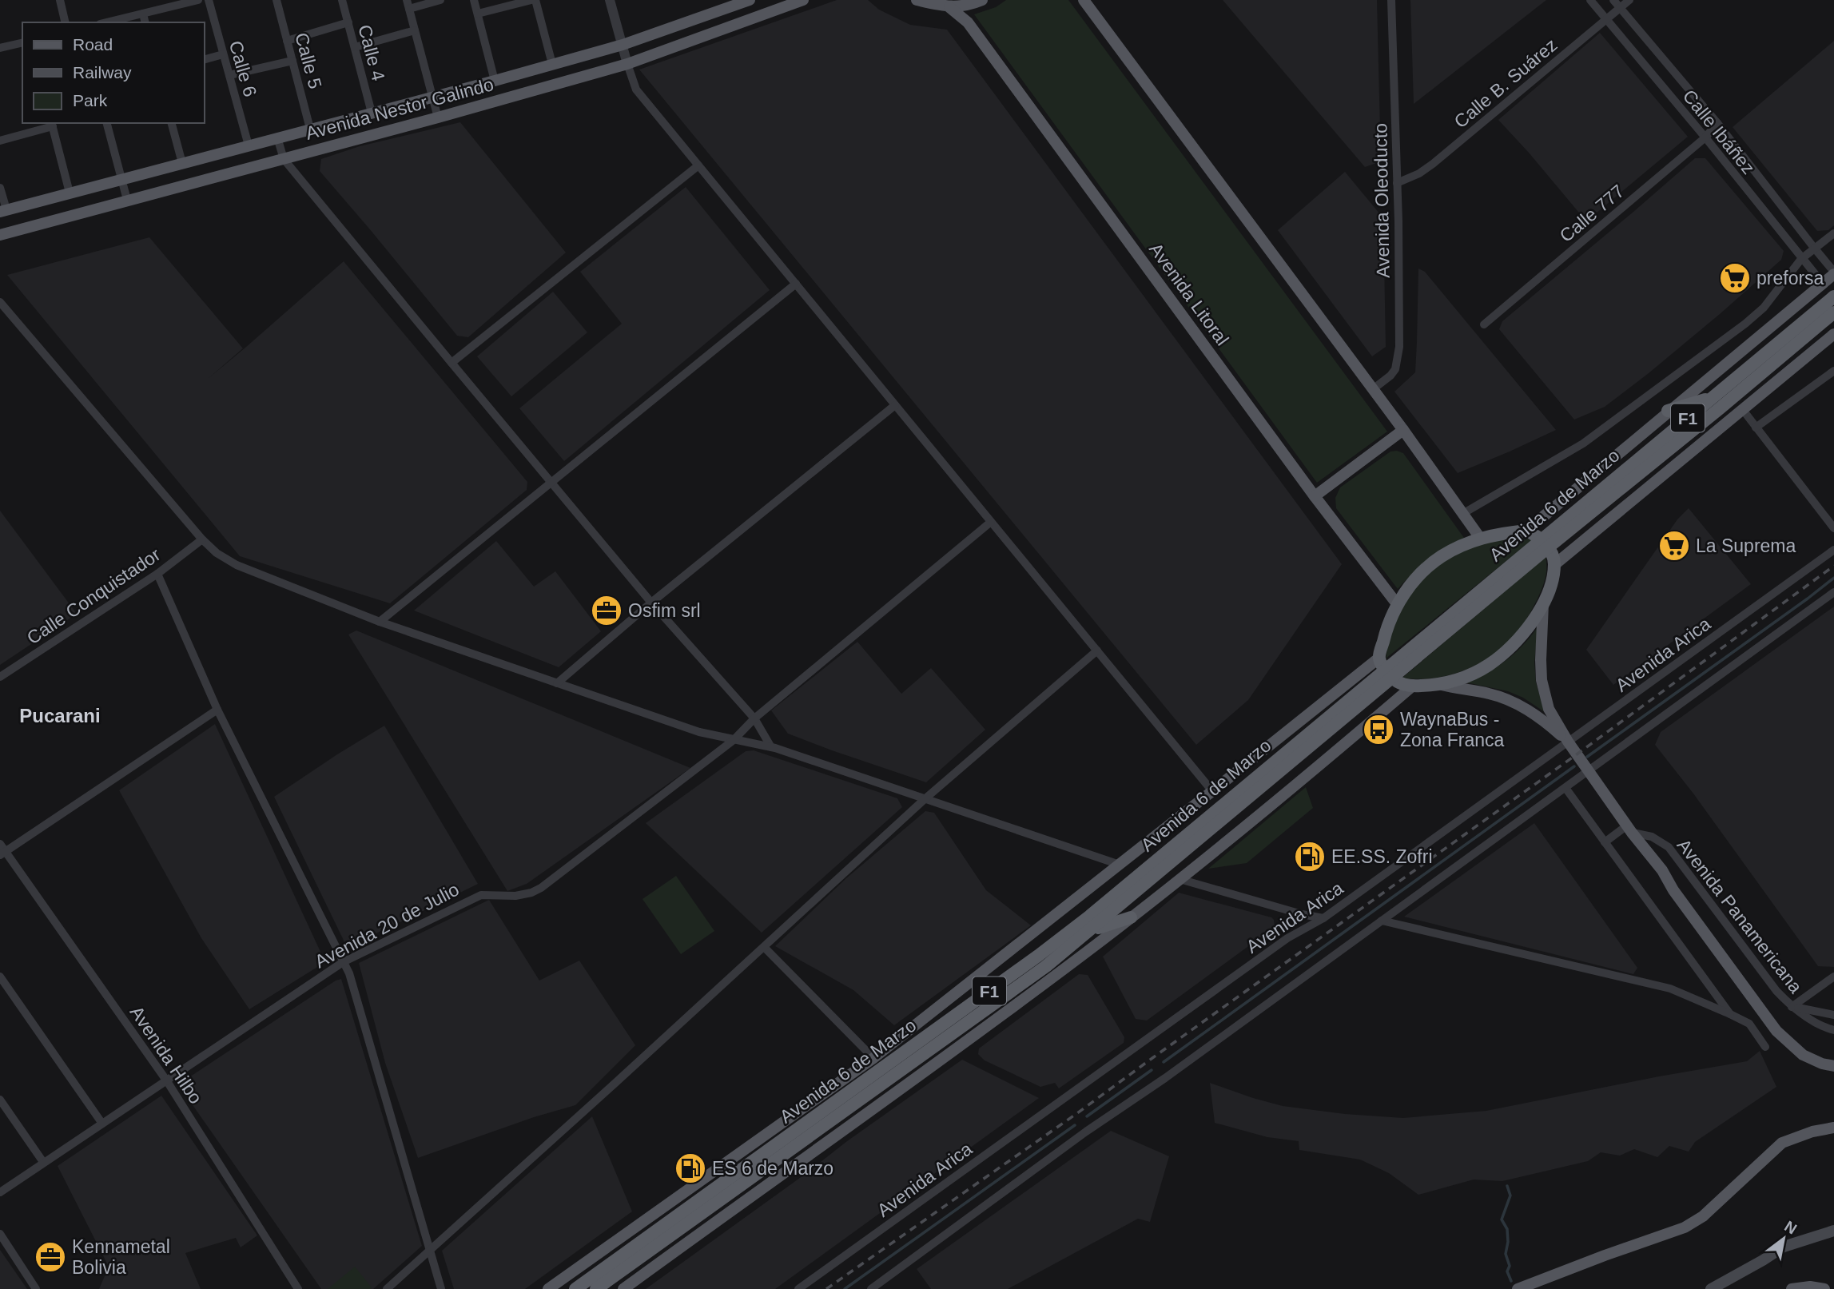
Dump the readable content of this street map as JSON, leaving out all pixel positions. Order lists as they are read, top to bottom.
{
  "streets": {
    "highway": ["F1", "Avenida 6 de Marzo"],
    "main road": ["Avenida Nestor Galindo", "Avenida Litoral"],
    "street": [
      "Calle 4",
      "Calle 5",
      "Calle 6",
      "Calle B. Suárez",
      "Calle Ibáñez",
      "Avenida Oleoducto",
      "Calle 777",
      "Calle Conquistador",
      "Avenida Arica",
      "Avenida Panamericana",
      "Avenida 20 de Julio",
      "Avenida Hilbo"
    ]
  },
  "crossings": [
    ["Calle 4", "Avenida Nestor Galindo"],
    ["Calle 5", "Avenida Nestor Galindo"],
    ["Calle 6", "Avenida Nestor Galindo"],
    ["Calle B. Suárez", "Calle Ibáñez"],
    ["Calle B. Suárez", "Avenida Oleoducto"],
    ["Calle Ibáñez", "Calle 777"],
    ["Calle Ibáñez", "Avenida 6 de Marzo"],
    ["Avenida 20 de Julio", "Avenida Hilbo"]
  ],
  "districts": ["Pucarani"],
  "places": {
    "supermarket": ["preforsa", "La Suprema"],
    "office": ["Osfim srl", "Kennametal Bolivia"],
    "bus stop": ["WaynaBus - Zona Franca"],
    "fuel station": ["EE.SS. Zofri", "ES 6 de Marzo"]
  },
  "legend": ["Road", "Railway", "Park"],
  "north": "top right"
}
